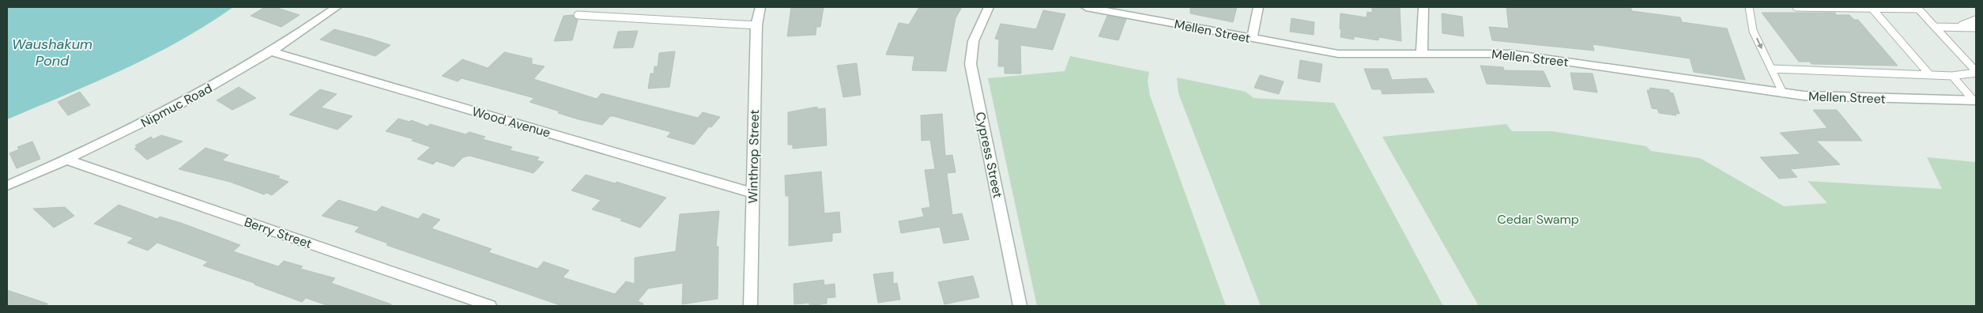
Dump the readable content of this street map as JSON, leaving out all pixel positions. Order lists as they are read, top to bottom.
{
  "streets": {
    "street": [
      "Mellen Street",
      "Nipmuc Road",
      "Wood Avenue",
      "Cypress Street",
      "Winthrop Street",
      "Berry Street"
    ]
  },
  "crossings": [
    ["Nipmuc Road", "Wood Avenue"],
    ["Nipmuc Road", "Berry Street"],
    ["Wood Avenue", "Winthrop Street"]
  ],
  "water": ["Waushakum Pond"],
  "parks": ["Cedar Swamp"]
}
